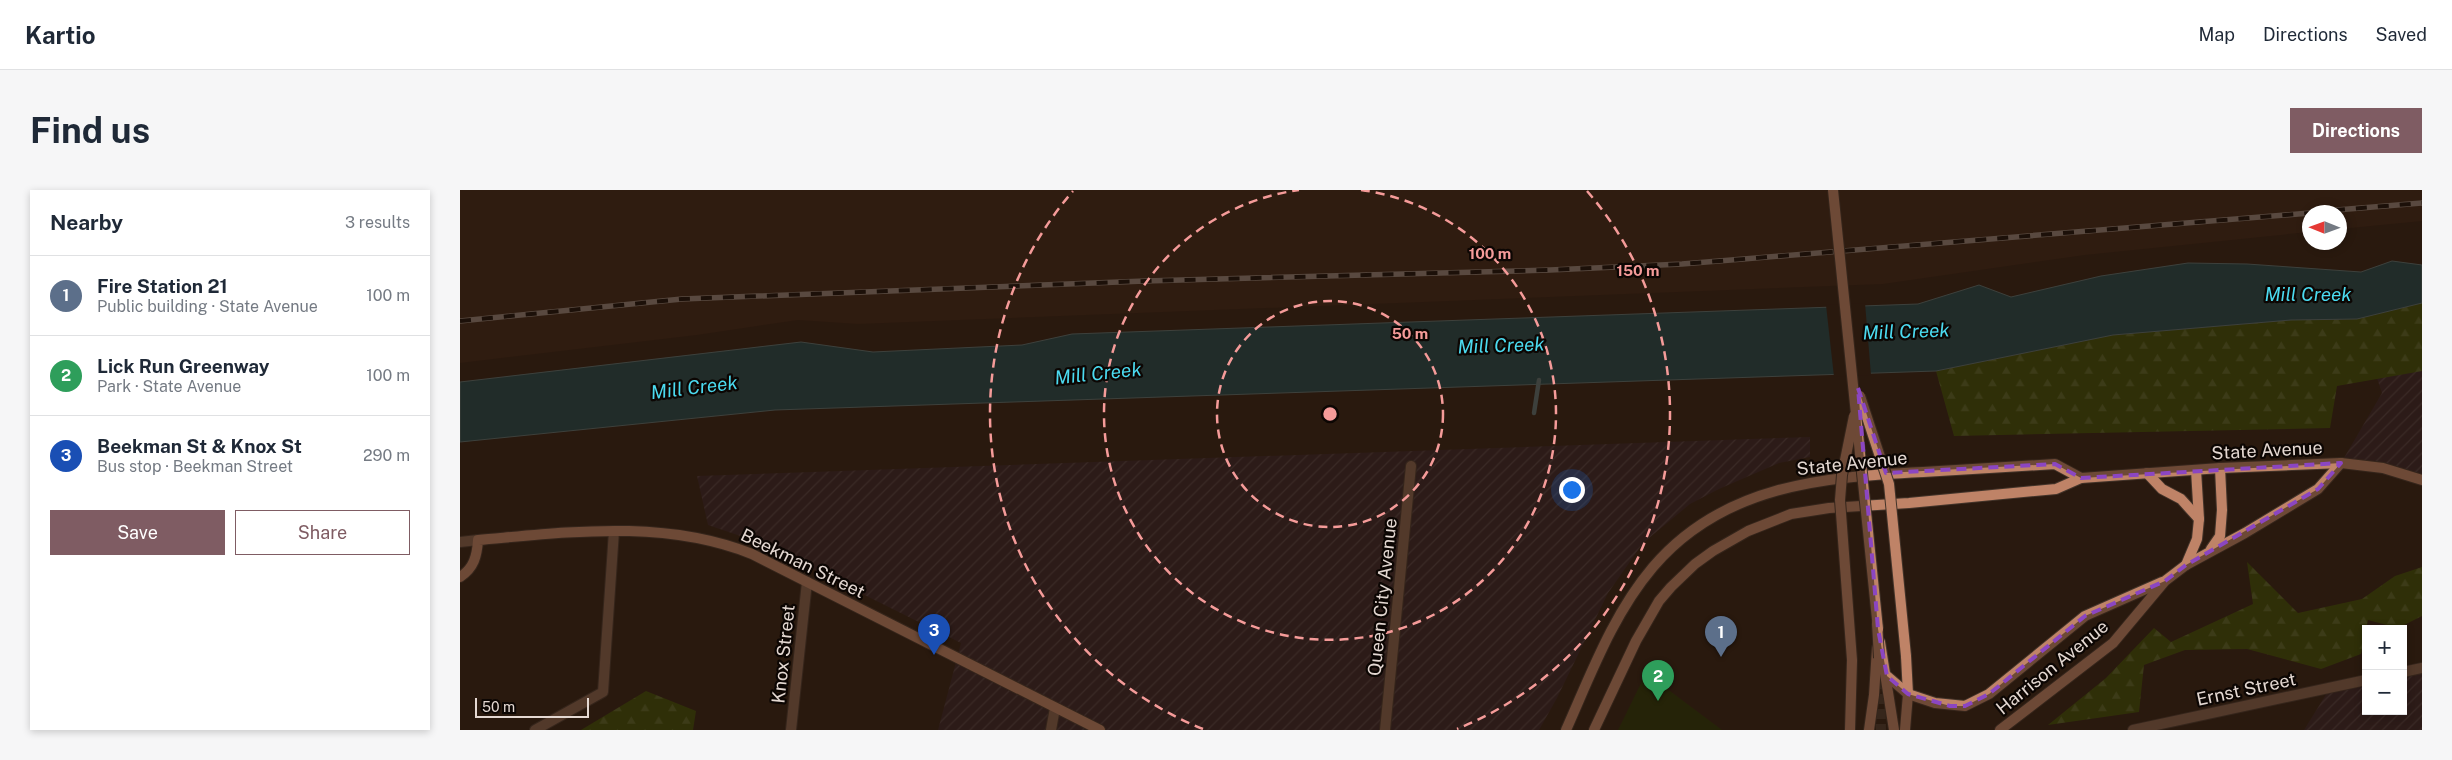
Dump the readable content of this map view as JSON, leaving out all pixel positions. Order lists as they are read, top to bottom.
{
  "streets": {
    "main road": ["State Avenue", "Beekman Street", "Harrison Avenue"],
    "street": ["Queen City Avenue", "Knox Street", "Ernst Street"]
  },
  "crossings": [
    ["State Avenue", "Harrison Avenue"],
    ["Beekman Street", "Knox Street"]
  ],
  "water": ["Mill Creek"],
  "scale_bar": "50 m",
  "north": "left",
  "page": {
    "header": "Kartio",
    "nav": ["Map", "Directions", "Saved"],
    "buttons": [
      "Directions",
      ["Save", "Share"]
    ],
    "title": "Find us",
    "heading": ["Nearby", "3 results"],
    "list": [
      {
        "mark": "1",
        "name": "Fire Station 21",
        "note": "Public building · State Avenue",
        "value": "100 m"
      },
      {
        "mark": "2",
        "name": "Lick Run Greenway",
        "note": "Park · State Avenue",
        "value": "100 m"
      },
      {
        "mark": "3",
        "name": "Beekman St & Knox St",
        "note": "Bus stop · Beekman Street",
        "value": "290 m"
      }
    ],
    "pins": ["3", "1", "2"],
    "map_buttons": ["+", "−"],
    "scale": "50 m"
  },
  "rings": ["100 m", "150 m", "50 m"]
}
